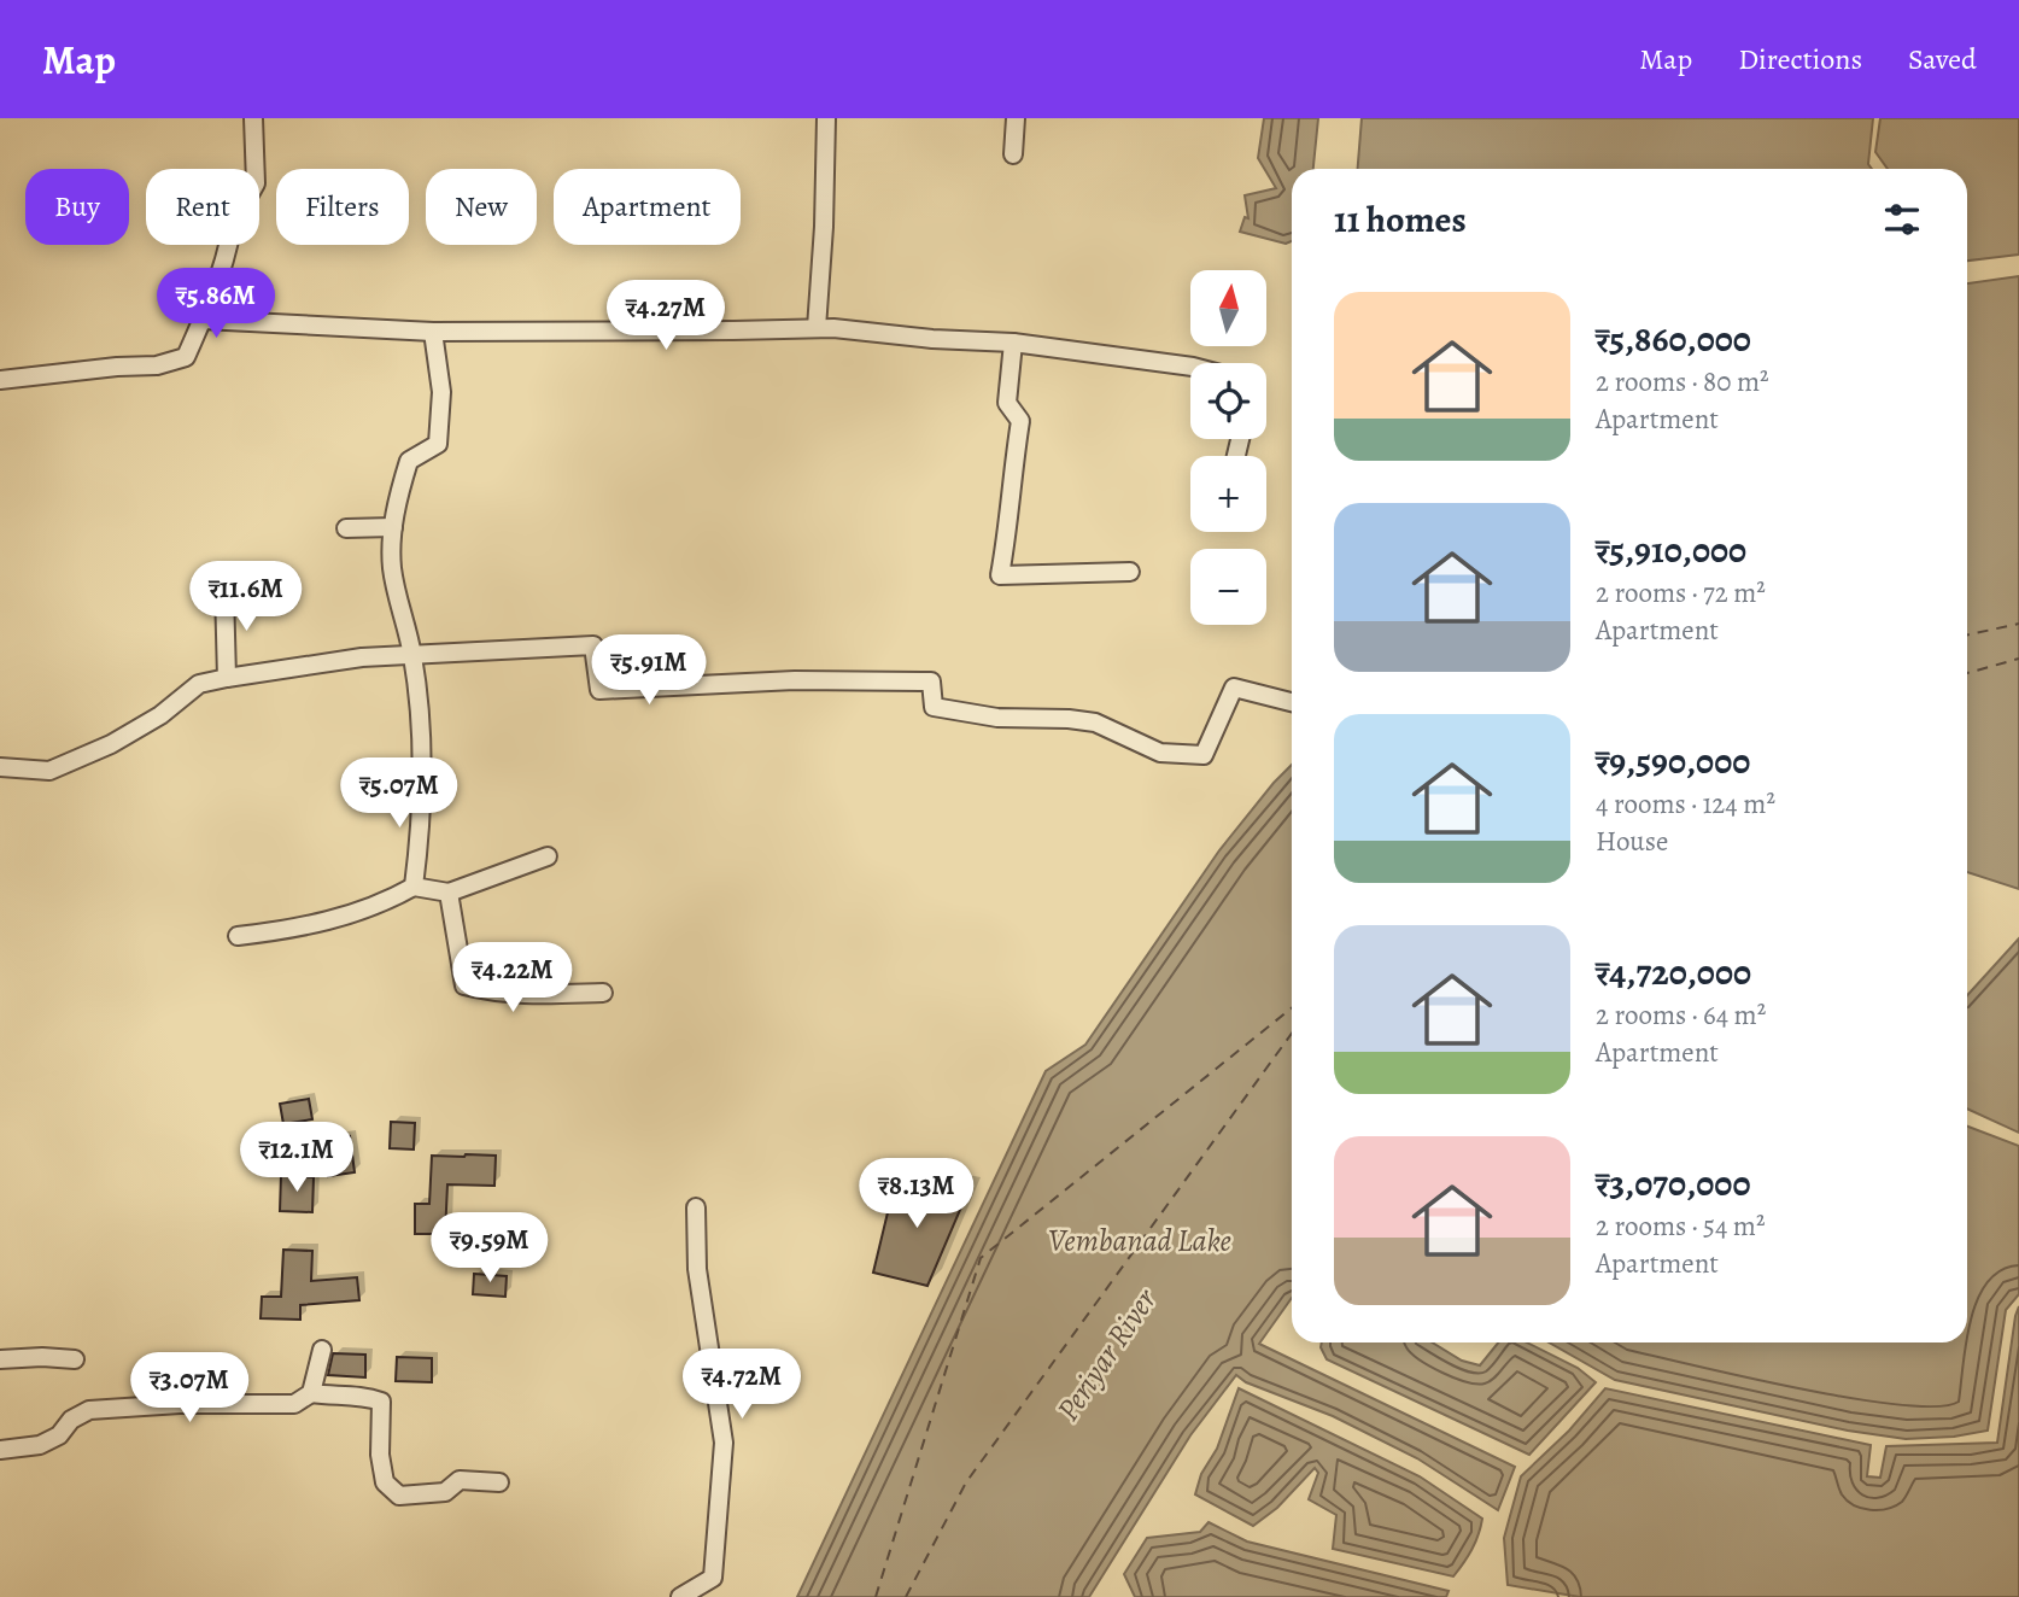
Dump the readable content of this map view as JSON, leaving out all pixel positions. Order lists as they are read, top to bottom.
{
  "water": ["Vembanad Lake", "Periyar River"],
  "north": "top",
  "page": {
    "header": "Map",
    "nav": ["Map", "Directions", "Saved"],
    "chip": [
      "Buy",
      "Rent",
      "Filters",
      "New",
      "Apartment"
    ],
    "heading": "11 homes",
    "price": [
      "₹5.86M",
      "₹4.27M",
      "₹11.6M",
      "₹5.91M",
      "₹5.07M",
      "₹4.22M",
      "₹12.1M",
      "₹8.13M",
      "₹9.59M",
      "₹4.72M",
      "₹3.07M"
    ],
    "map_buttons": ["+", "−"],
    "list": [
      {
        "name": "₹5,860,000",
        "note": "2 rooms · 80 m² · Apartment"
      },
      {
        "name": "₹5,910,000",
        "note": "2 rooms · 72 m² · Apartment"
      },
      {
        "name": "₹9,590,000",
        "note": "4 rooms · 124 m² · House"
      },
      {
        "name": "₹4,720,000",
        "note": "2 rooms · 64 m² · Apartment"
      },
      {
        "name": "₹3,070,000",
        "note": "2 rooms · 54 m² · Apartment"
      }
    ]
  }
}
